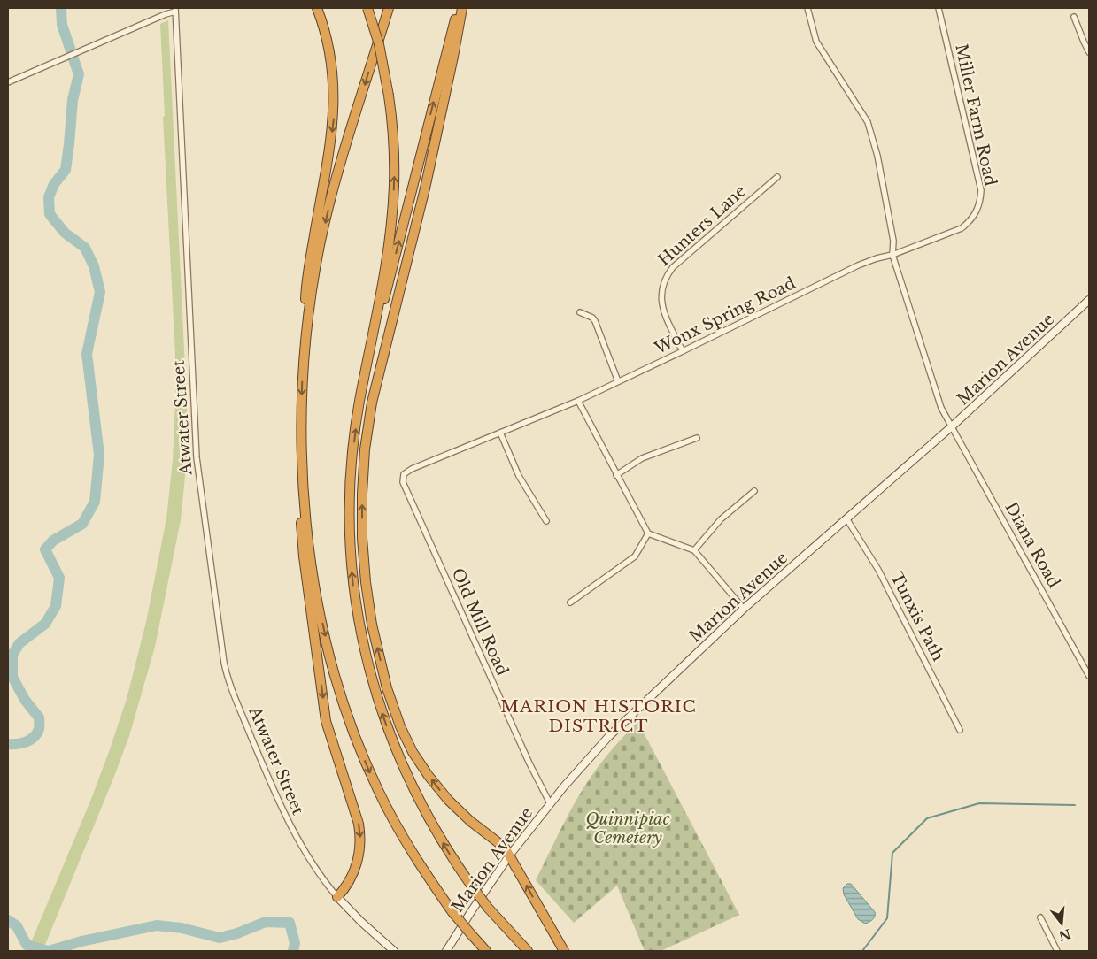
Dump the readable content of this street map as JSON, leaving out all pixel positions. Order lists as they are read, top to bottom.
{
  "streets": {
    "main road": ["Marion Avenue", "Atwater Street"],
    "street": [
      "Miller Farm Road",
      "Hunters Lane",
      "Wonx Spring Road",
      "Diana Road",
      "Tunxis Path",
      "Old Mill Road"
    ]
  },
  "crossings": [
    ["Miller Farm Road", "Wonx Spring Road"],
    ["Hunters Lane", "Wonx Spring Road"],
    ["Wonx Spring Road", "Old Mill Road"],
    ["Marion Avenue", "Diana Road"],
    ["Marion Avenue", "Tunxis Path"],
    ["Marion Avenue", "Old Mill Road"]
  ],
  "districts": ["MARION HISTORIC DISTRICT"],
  "parks": ["Quinnipiac Cemetery"],
  "north": "bottom"
}
